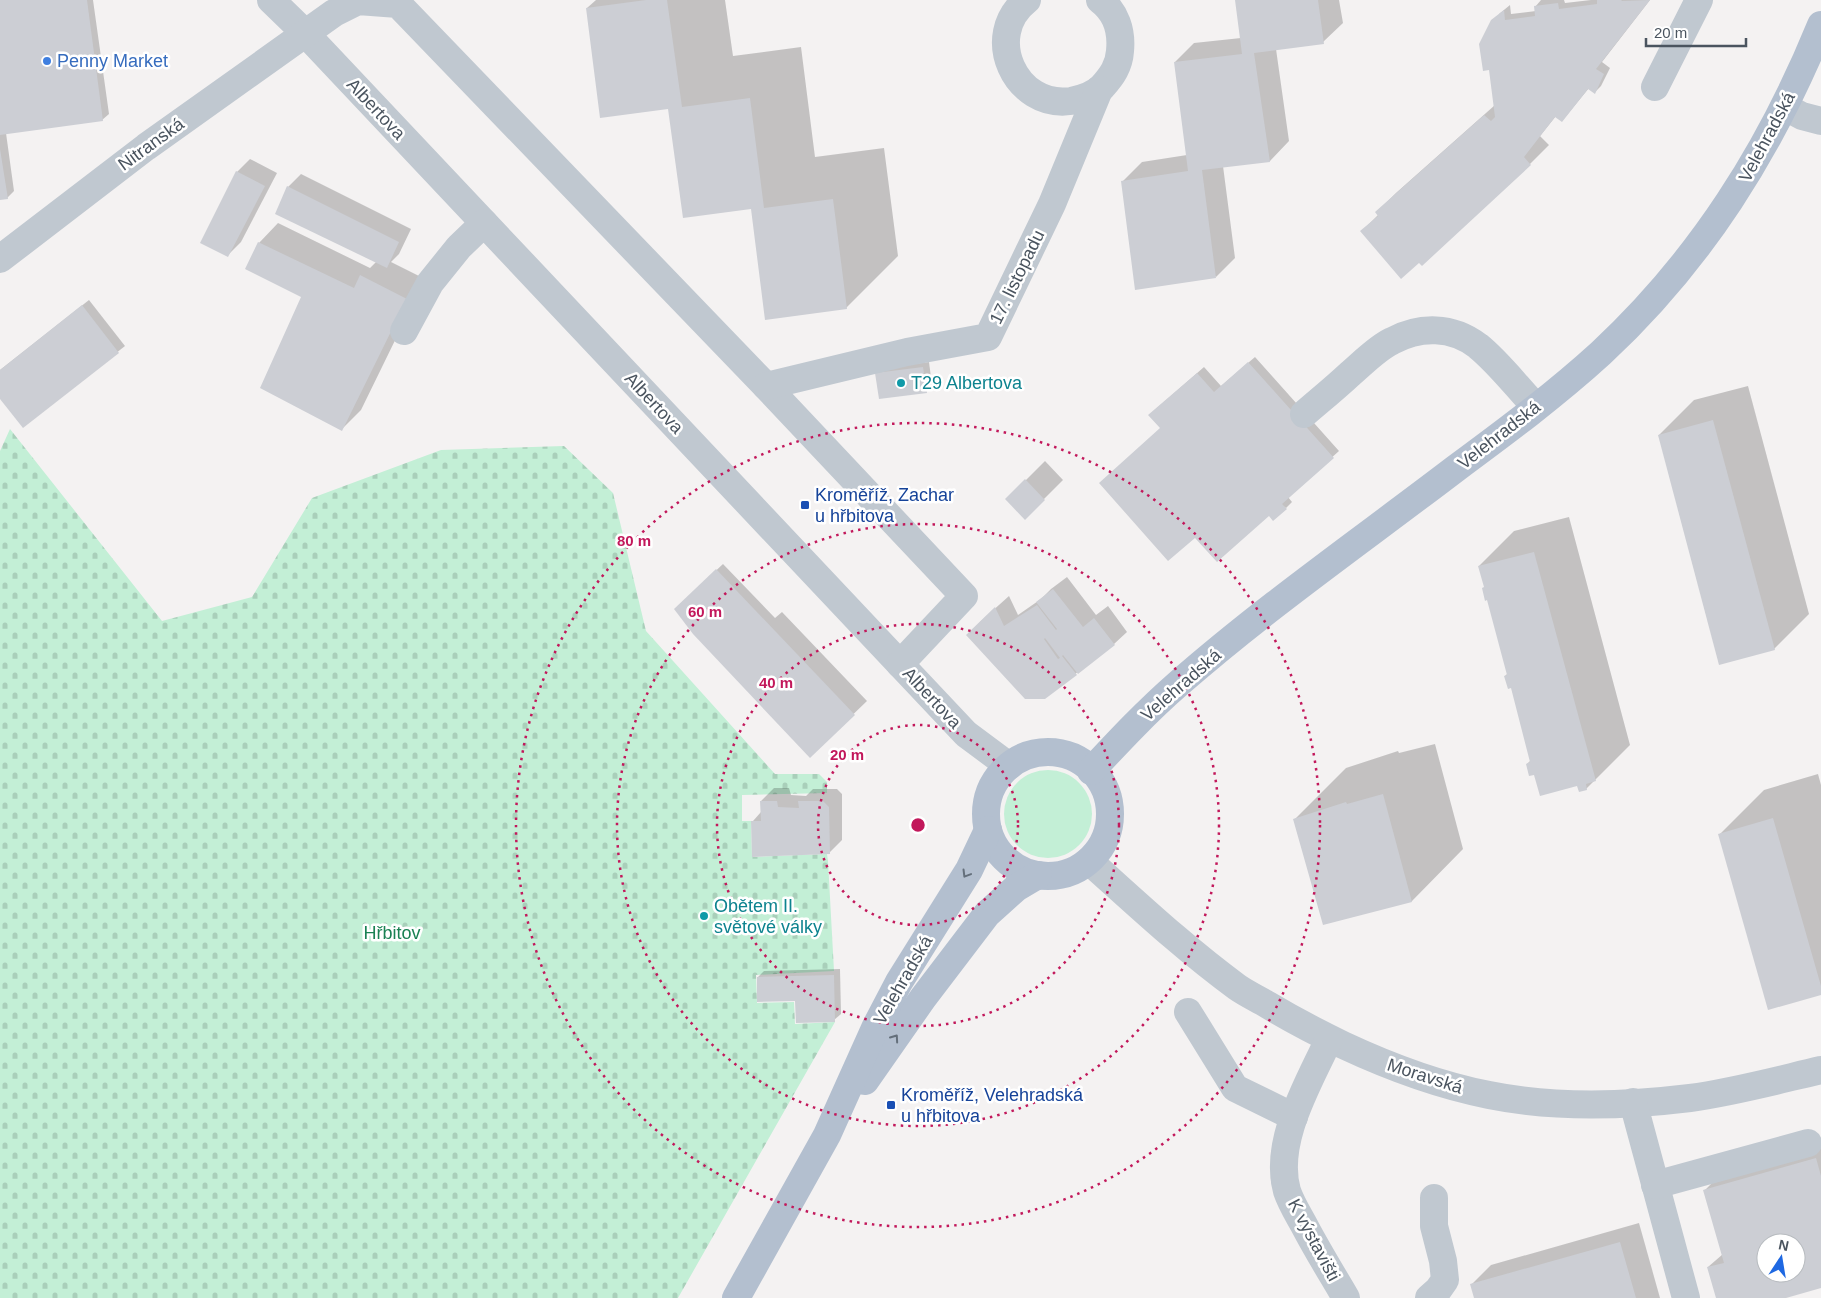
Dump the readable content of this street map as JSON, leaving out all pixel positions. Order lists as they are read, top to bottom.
{
  "streets": {
    "main road": ["Velehradská"],
    "street": [
      "Albertova",
      "Nitranská",
      "17. listopadu",
      "Moravská",
      "K výstavišti"
    ]
  },
  "crossings": [
    ["Albertova", "Velehradská"],
    ["Albertova", "Nitranská"],
    ["Albertova", "Moravská"],
    ["Velehradská", "Moravská"],
    ["Moravská", "K výstavišti"]
  ],
  "parks": ["Hřbitov"],
  "places": {
    "other": ["Penny Market", "T29 Albertova", "Obětem II. světové války"],
    "transit": ["Kroměříž, Zachar u hřbitova", "Kroměříž, Velehradská u hřbitova"]
  },
  "scale_bar": "20 m",
  "north": "top",
  "rings": [
    "80 m",
    "60 m",
    "40 m",
    "20 m"
  ]
}
